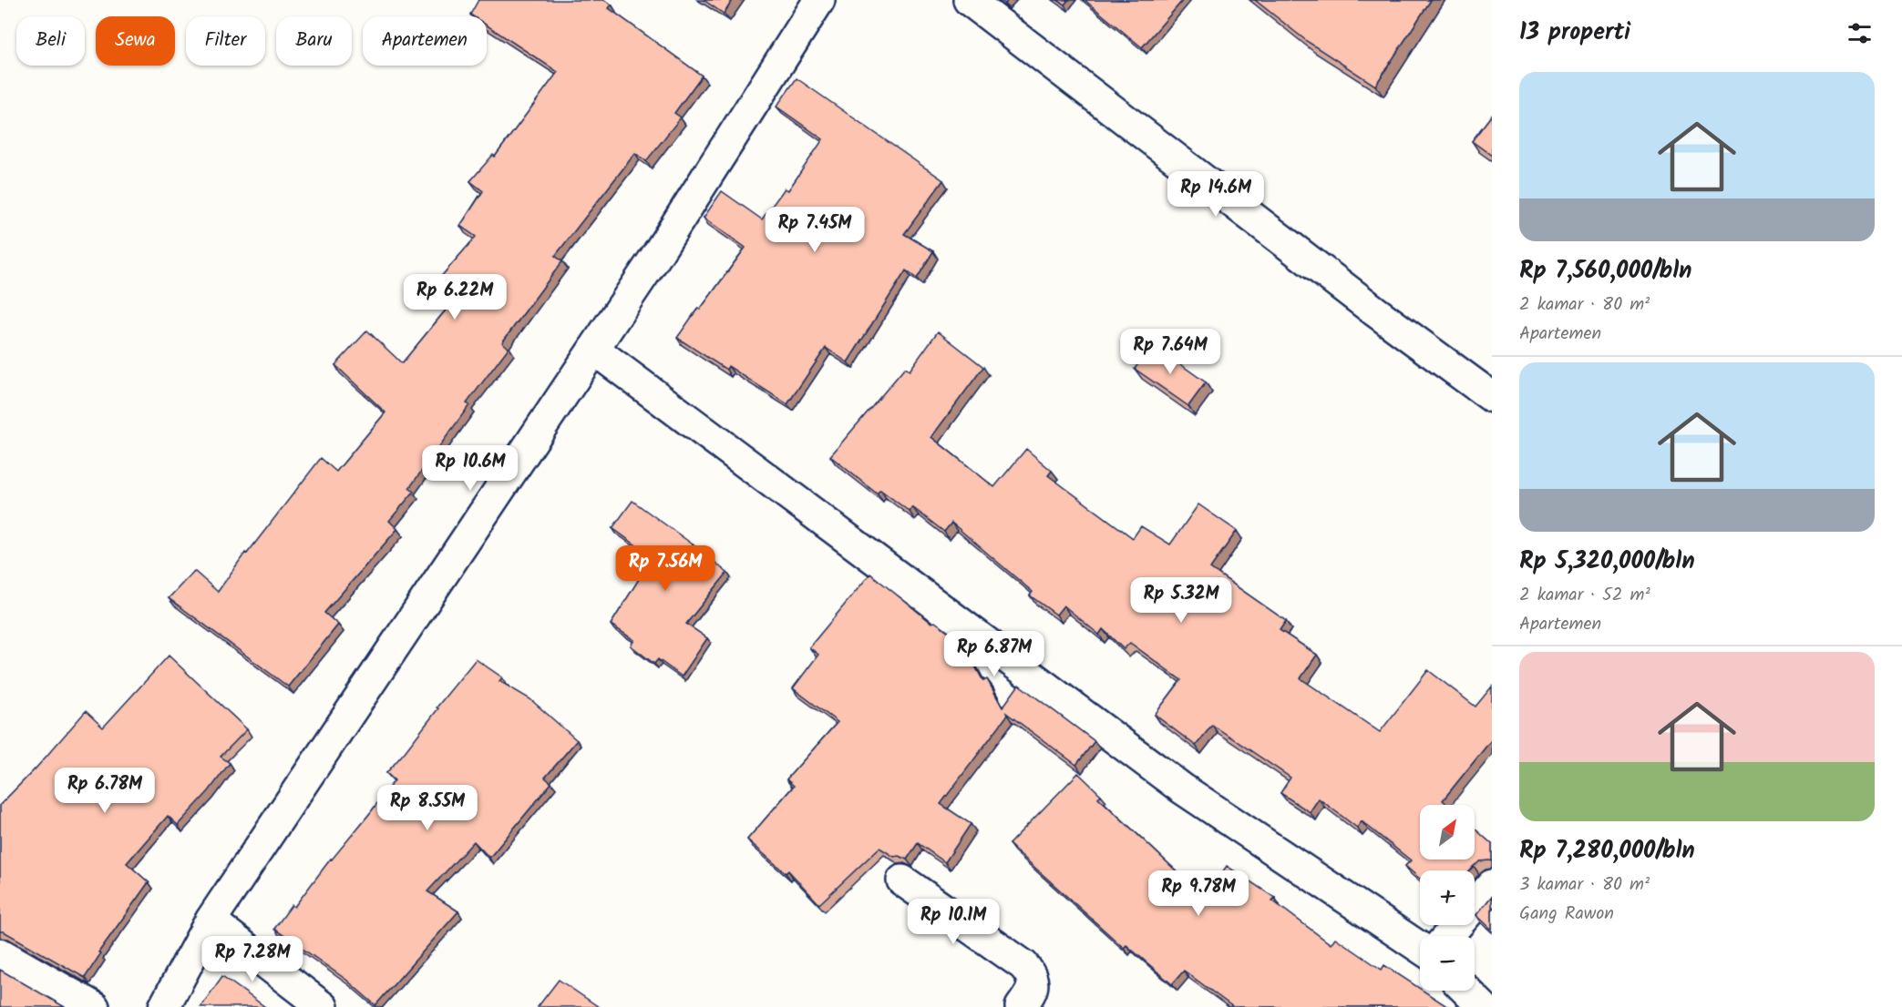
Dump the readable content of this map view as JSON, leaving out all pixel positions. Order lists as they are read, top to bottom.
{
  "north": "top right",
  "page": {
    "heading": "13 properti",
    "chip": [
      "Beli",
      "Sewa",
      "Filter",
      "Baru",
      "Apartemen"
    ],
    "list": [
      {
        "name": "Rp 7,560,000/bln",
        "note": "2 kamar · 80 m² · Apartemen"
      },
      {
        "name": "Rp 5,320,000/bln",
        "note": "2 kamar · 52 m² · Apartemen"
      },
      {
        "name": "Rp 7,280,000/bln",
        "note": "3 kamar · 80 m² · Gang Rawon"
      }
    ],
    "price": [
      "Rp 14.6M",
      "Rp 7.45M",
      "Rp 6.22M",
      "Rp 7.64M",
      "Rp 10.6M",
      "Rp 7.56M",
      "Rp 5.32M",
      "Rp 6.87M",
      "Rp 6.78M",
      "Rp 8.55M",
      "Rp 9.78M",
      "Rp 10.1M",
      "Rp 7.28M"
    ],
    "map_buttons": ["+", "−"]
  }
}
